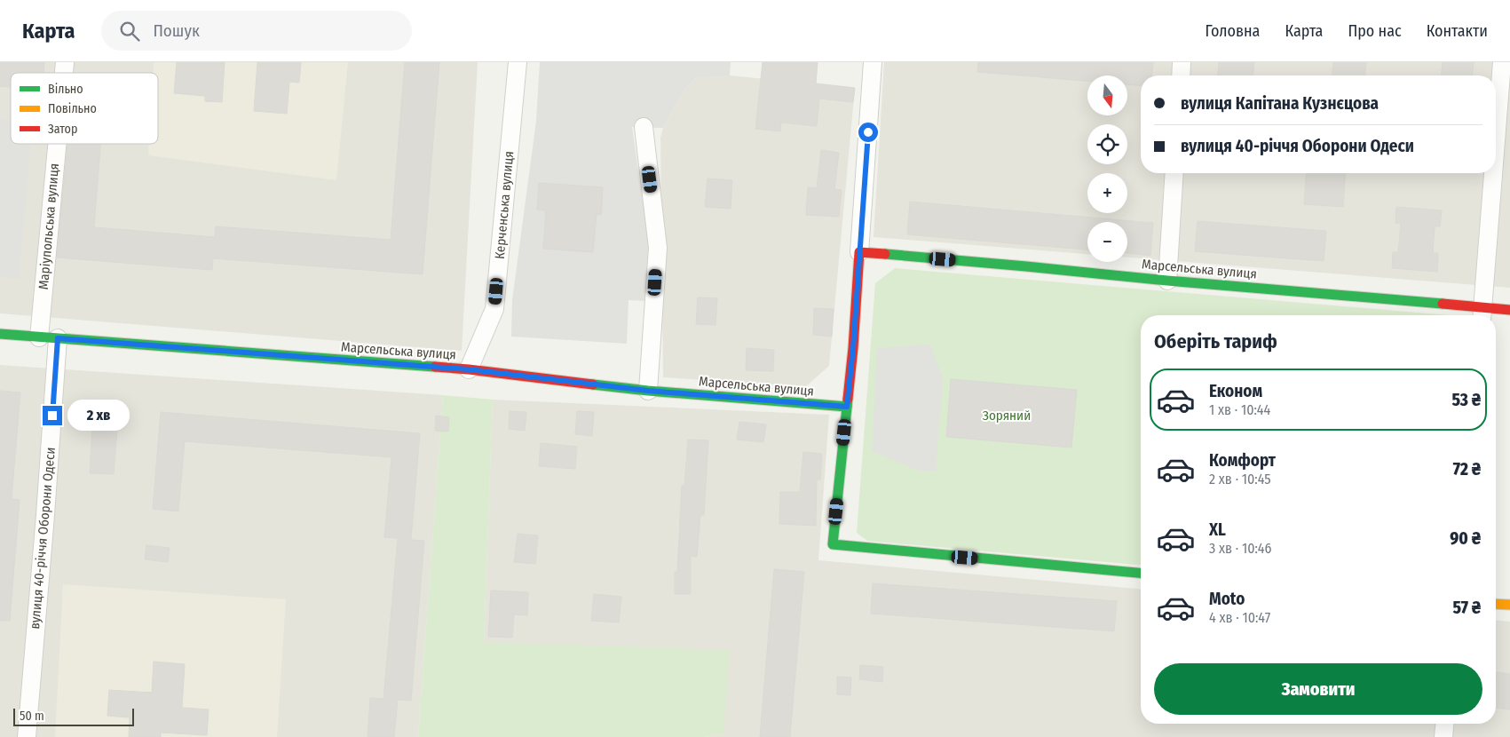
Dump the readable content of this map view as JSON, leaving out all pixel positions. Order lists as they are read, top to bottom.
{
  "streets": {
    "street": [
      "Керченська вулиця",
      "Маріупольська вулиця",
      "Марсельська вулиця",
      "вулиця 40-річчя Оборони Одеси"
    ]
  },
  "crossings": [
    ["Керченська вулиця", "Марсельська вулиця"],
    ["Маріупольська вулиця", "Марсельська вулиця"],
    ["Марсельська вулиця", "вулиця 40-річчя Оборони Одеси"]
  ],
  "parks": ["Зоряний"],
  "legend": ["Вільно", "Повільно", "Затор"],
  "scale_bar": "50 m",
  "north": "bottom",
  "page": {
    "header": "Карта",
    "search": "Пошук",
    "nav": [
      "Головна",
      "Карта",
      "Про нас",
      "Контакти"
    ],
    "map_buttons": ["+", "−"],
    "banner": ["вулиця Капітана Кузнєцова", "вулиця 40-річчя Оборони Одеси"],
    "heading": "Оберіть тариф",
    "list": [
      {
        "name": "Економ",
        "note": "1 хв · 10:44",
        "value": "53 ₴"
      },
      {
        "name": "Комфорт",
        "note": "2 хв · 10:45",
        "value": "72 ₴"
      },
      {
        "name": "XL",
        "note": "3 хв · 10:46",
        "value": "90 ₴"
      },
      {
        "name": "Moto",
        "note": "4 хв · 10:47",
        "value": "57 ₴"
      }
    ],
    "bubble": "2 хв",
    "buttons": "Замовити",
    "scale": "50 m"
  }
}
